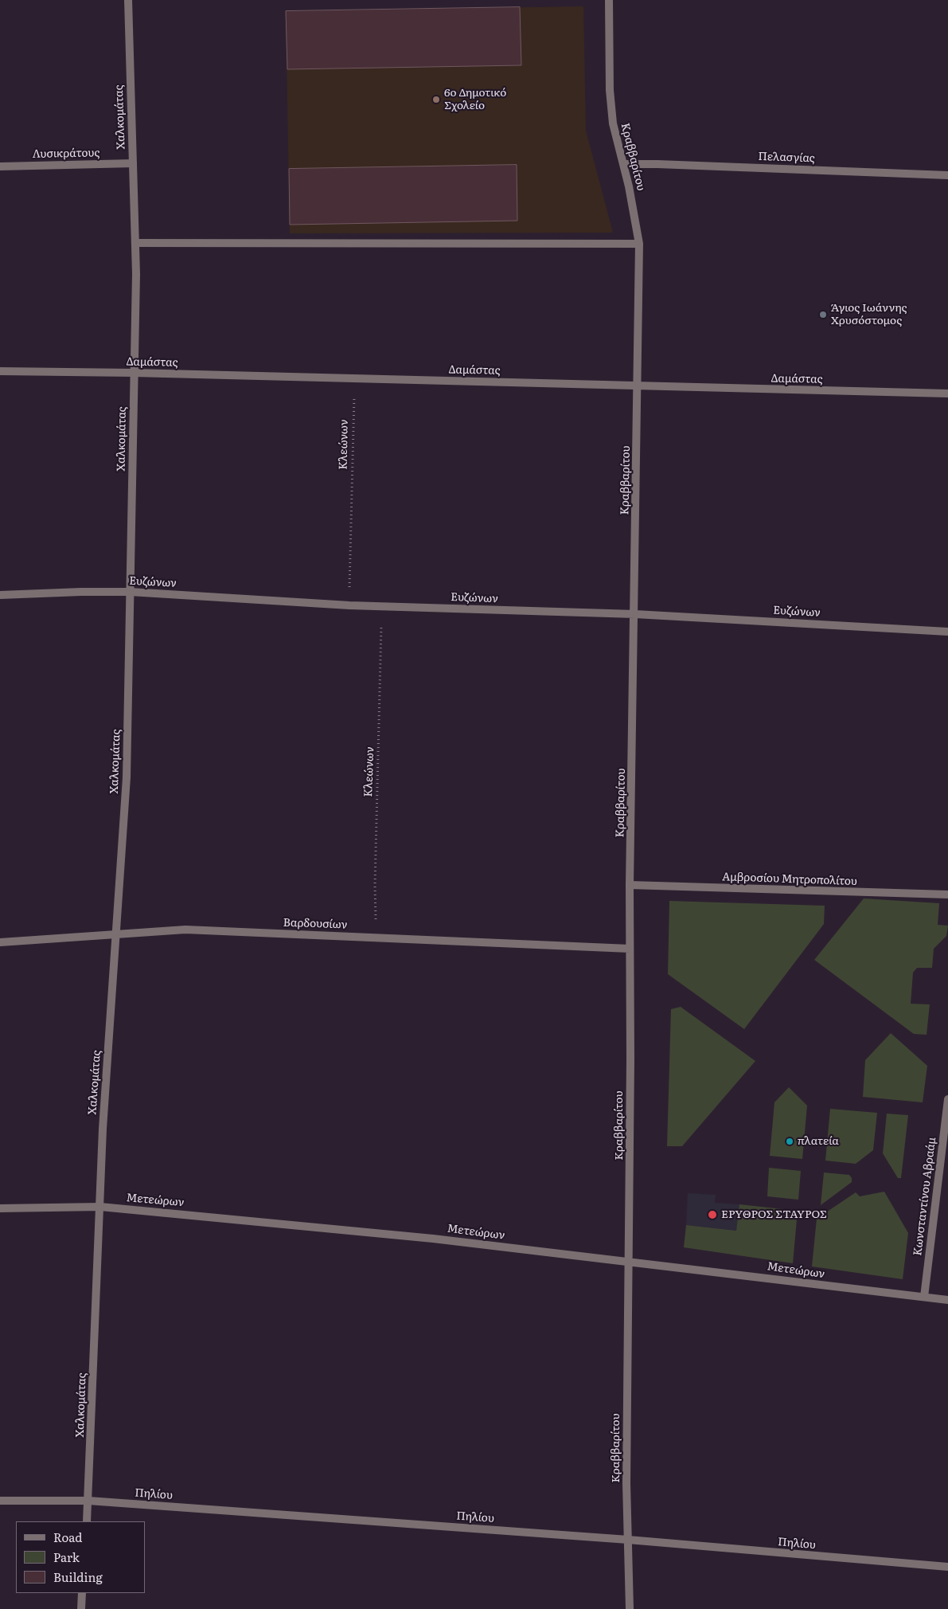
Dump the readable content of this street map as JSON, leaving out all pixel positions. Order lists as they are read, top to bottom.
{
  "streets": {
    "street": [
      "Χαλκομάτας",
      "Λυσικράτους",
      "Κραββαρίτου",
      "Πελασγίας",
      "Δαμάστας",
      "Ευζώνων",
      "Αμβροσίου Μητροπολίτου",
      "Βαρδουσίων",
      "Κωνσταντίνου Αβραάμ",
      "Μετεώρων",
      "Πηλίου"
    ],
    "path": ["Κλεώνων"]
  },
  "crossings": [
    ["Χαλκομάτας", "Λυσικράτους"],
    ["Χαλκομάτας", "Δαμάστας"],
    ["Χαλκομάτας", "Ευζώνων"],
    ["Χαλκομάτας", "Βαρδουσίων"],
    ["Χαλκομάτας", "Μετεώρων"],
    ["Χαλκομάτας", "Πηλίου"],
    ["Κραββαρίτου", "Πελασγίας"],
    ["Κραββαρίτου", "Δαμάστας"],
    ["Κραββαρίτου", "Ευζώνων"],
    ["Κραββαρίτου", "Αμβροσίου Μητροπολίτου"],
    ["Κραββαρίτου", "Βαρδουσίων"],
    ["Κραββαρίτου", "Μετεώρων"],
    ["Κραββαρίτου", "Πηλίου"],
    ["Δαμάστας", "Κλεώνων"],
    ["Κλεώνων", "Ευζώνων"],
    ["Κλεώνων", "Βαρδουσίων"],
    ["Κωνσταντίνου Αβραάμ", "Μετεώρων"]
  ],
  "places": [
    "6ο Δημοτικό Σχολείο",
    "Άγιος Ιωάννης Χρυσόστομος",
    "πλατεία",
    "ΕΡΥΘΡΟΣ ΣΤΑΥΡΟΣ"
  ],
  "legend": ["Road", "Park", "Building"]
}
